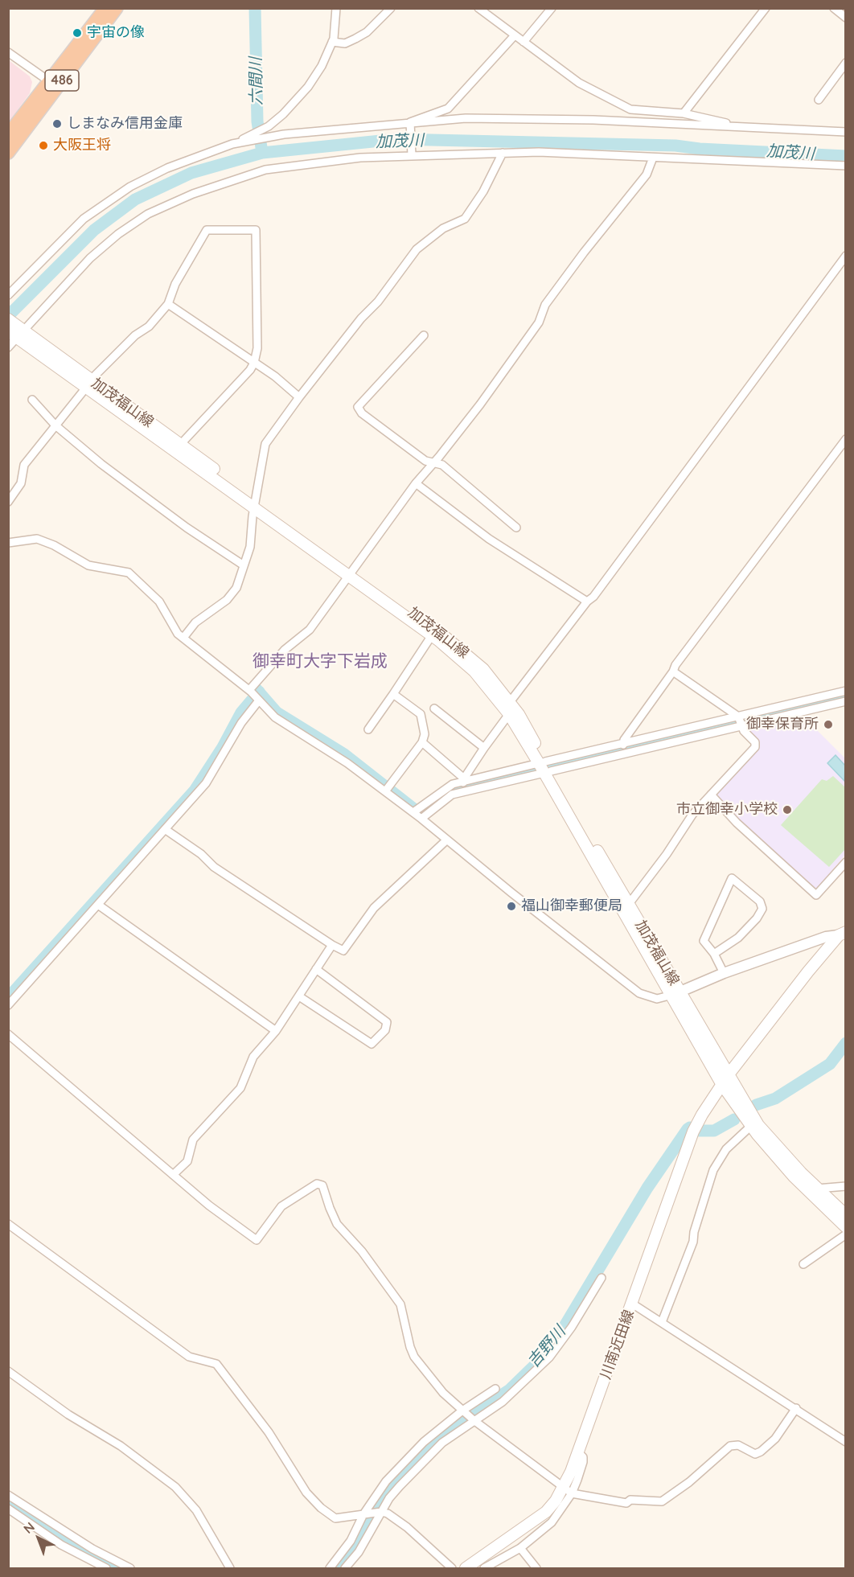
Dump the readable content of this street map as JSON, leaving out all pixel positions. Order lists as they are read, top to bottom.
{
  "streets": {
    "highway": ["486"],
    "main road": ["加茂福山線", "川南近田線"]
  },
  "crossings": [
    ["加茂福山線", "川南近田線"]
  ],
  "districts": ["御幸町大字下岩成"],
  "water": ["六間川", "加茂川", "吉野川"],
  "places": [
    "宇宙の像",
    "しまなみ信用金庫",
    "大阪王将",
    "御幸保育所",
    "市立御幸小学校",
    "福山御幸郵便局"
  ],
  "north": "top left"
}
